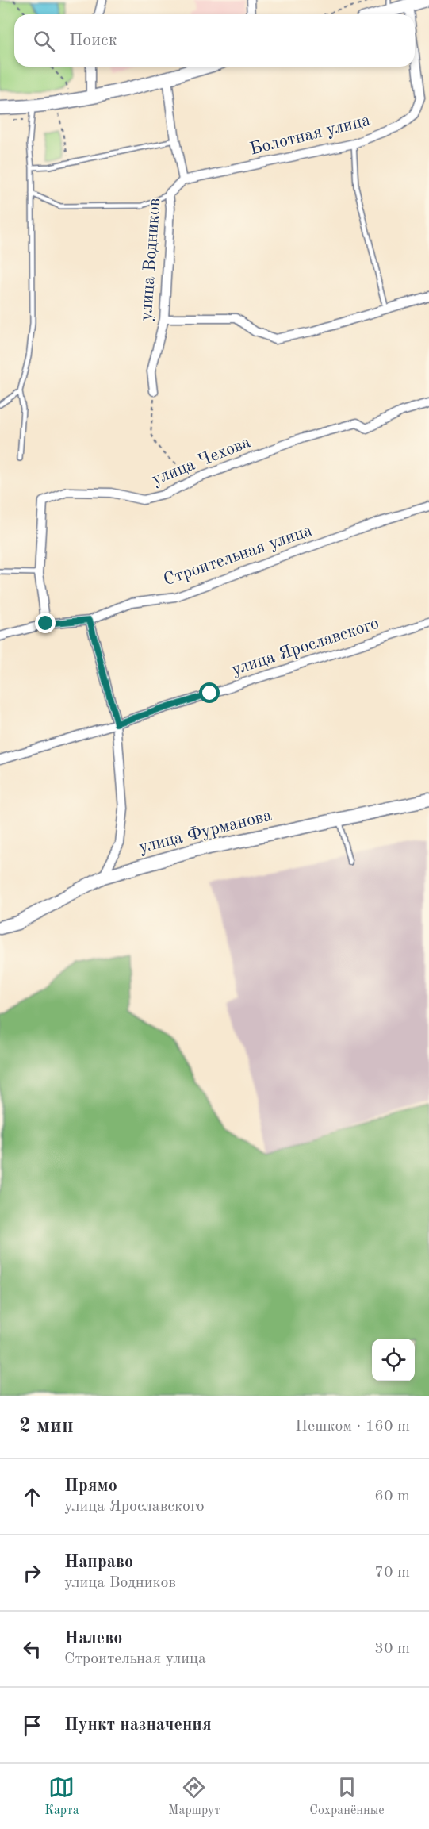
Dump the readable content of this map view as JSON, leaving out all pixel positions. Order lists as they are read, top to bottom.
{
  "streets": {
    "main road": ["улица Фурманова"],
    "street": [
      "Болотная улица",
      "улица Водников",
      "улица Чехова",
      "Строительная улица",
      "улица Ярославского"
    ]
  },
  "crossings": [
    ["Болотная улица", "улица Водников"],
    ["улица Чехова", "Строительная улица"]
  ],
  "page": {
    "search": "Поиск",
    "heading": ["2 мин", "Пешком · 160 m"],
    "list": [
      ["Прямо", "улица Ярославского", "60 m"],
      ["Направо", "улица Водников", "70 m"],
      ["Налево", "Строительная улица", "30 m"],
      "Пункт назначения"
    ],
    "nav": ["Карта", "Маршрут", "Сохранённые"]
  }
}
